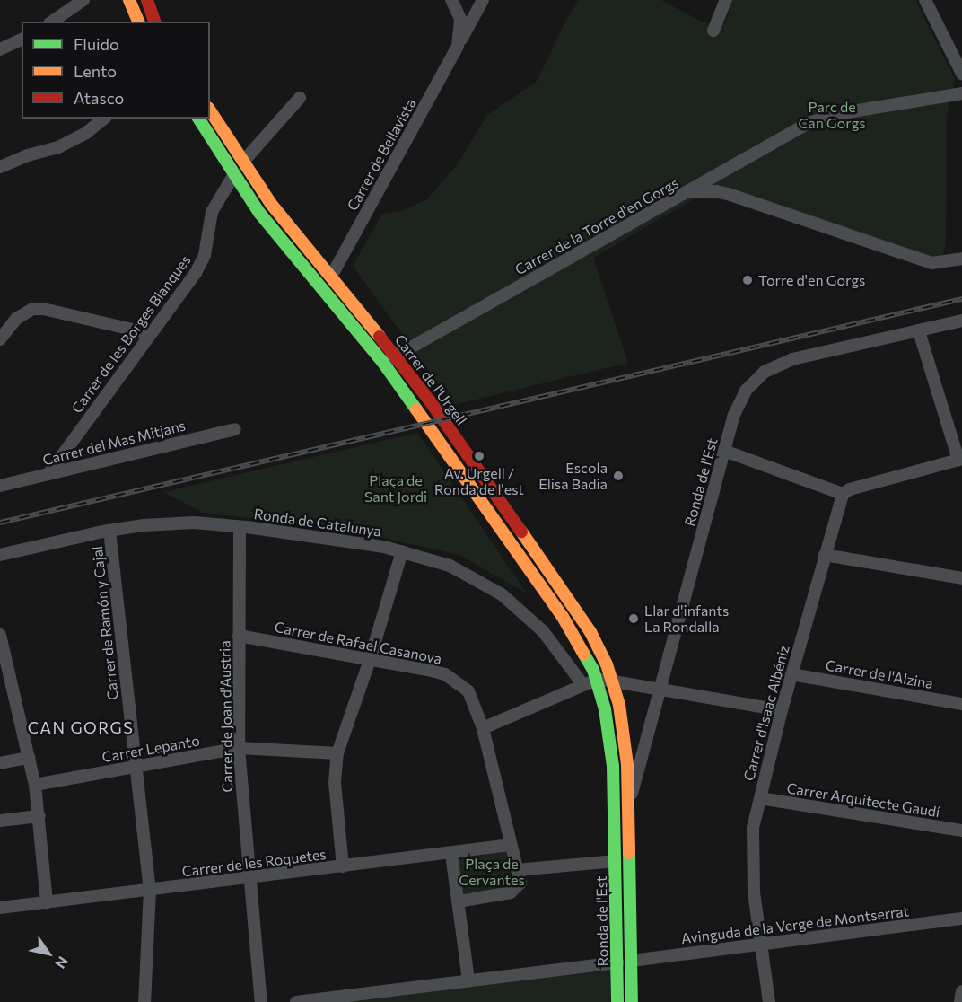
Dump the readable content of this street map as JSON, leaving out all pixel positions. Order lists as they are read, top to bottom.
{
  "streets": {
    "street": [
      "Carrer de Bellavista",
      "Carrer de la Torre d'en Gorgs",
      "Carrer de les Borges Blanques",
      "Carrer de l'Urgell",
      "Carrer del Mas Mitjans",
      "Ronda de l'Est",
      "Ronda de Catalunya",
      "Carrer de Ramón y Cajal",
      "Carrer de Rafael Casanova",
      "Carrer de l'Alzina",
      "Carrer d'Isaac Albéniz",
      "Carrer de Joan d'Austria",
      "Carrer Lepanto",
      "Carrer Arquitecte Gaudí",
      "Carrer de les Roquetes",
      "Avinguda de la Verge de Montserrat"
    ]
  },
  "crossings": [
    ["Carrer de Bellavista", "Carrer de l'Urgell"],
    ["Carrer de la Torre d'en Gorgs", "Carrer de l'Urgell"],
    ["Carrer de les Borges Blanques", "Carrer de l'Urgell"],
    ["Carrer de les Borges Blanques", "Carrer del Mas Mitjans"],
    ["Carrer de l'Urgell", "Ronda de l'Est"],
    ["Ronda de l'Est", "Avinguda de la Verge de Montserrat"],
    ["Ronda de Catalunya", "Carrer de Ramón y Cajal"],
    ["Ronda de Catalunya", "Carrer de Joan d'Austria"],
    ["Carrer de Ramón y Cajal", "Carrer Lepanto"],
    ["Carrer de Ramón y Cajal", "Carrer de les Roquetes"],
    ["Carrer de Rafael Casanova", "Carrer de Joan d'Austria"],
    ["Carrer de Rafael Casanova", "Carrer de les Roquetes"],
    ["Carrer de l'Alzina", "Carrer d'Isaac Albéniz"],
    ["Carrer d'Isaac Albéniz", "Carrer Arquitecte Gaudí"],
    ["Carrer d'Isaac Albéniz", "Avinguda de la Verge de Montserrat"],
    ["Carrer de Joan d'Austria", "Carrer Lepanto"],
    ["Carrer de Joan d'Austria", "Carrer de les Roquetes"]
  ],
  "districts": ["CAN GORGS"],
  "parks": ["Parc de Can Gorgs", "Plaça de Sant Jordi", "Plaça de Cervantes"],
  "places": [
    "Torre d'en Gorgs",
    "Av. Urgell / Ronda de l'est",
    "Escola Elisa Badia",
    "Llar d'infants La Rondalla"
  ],
  "legend": ["Fluido", "Lento", "Atasco"],
  "north": "bottom right"
}
